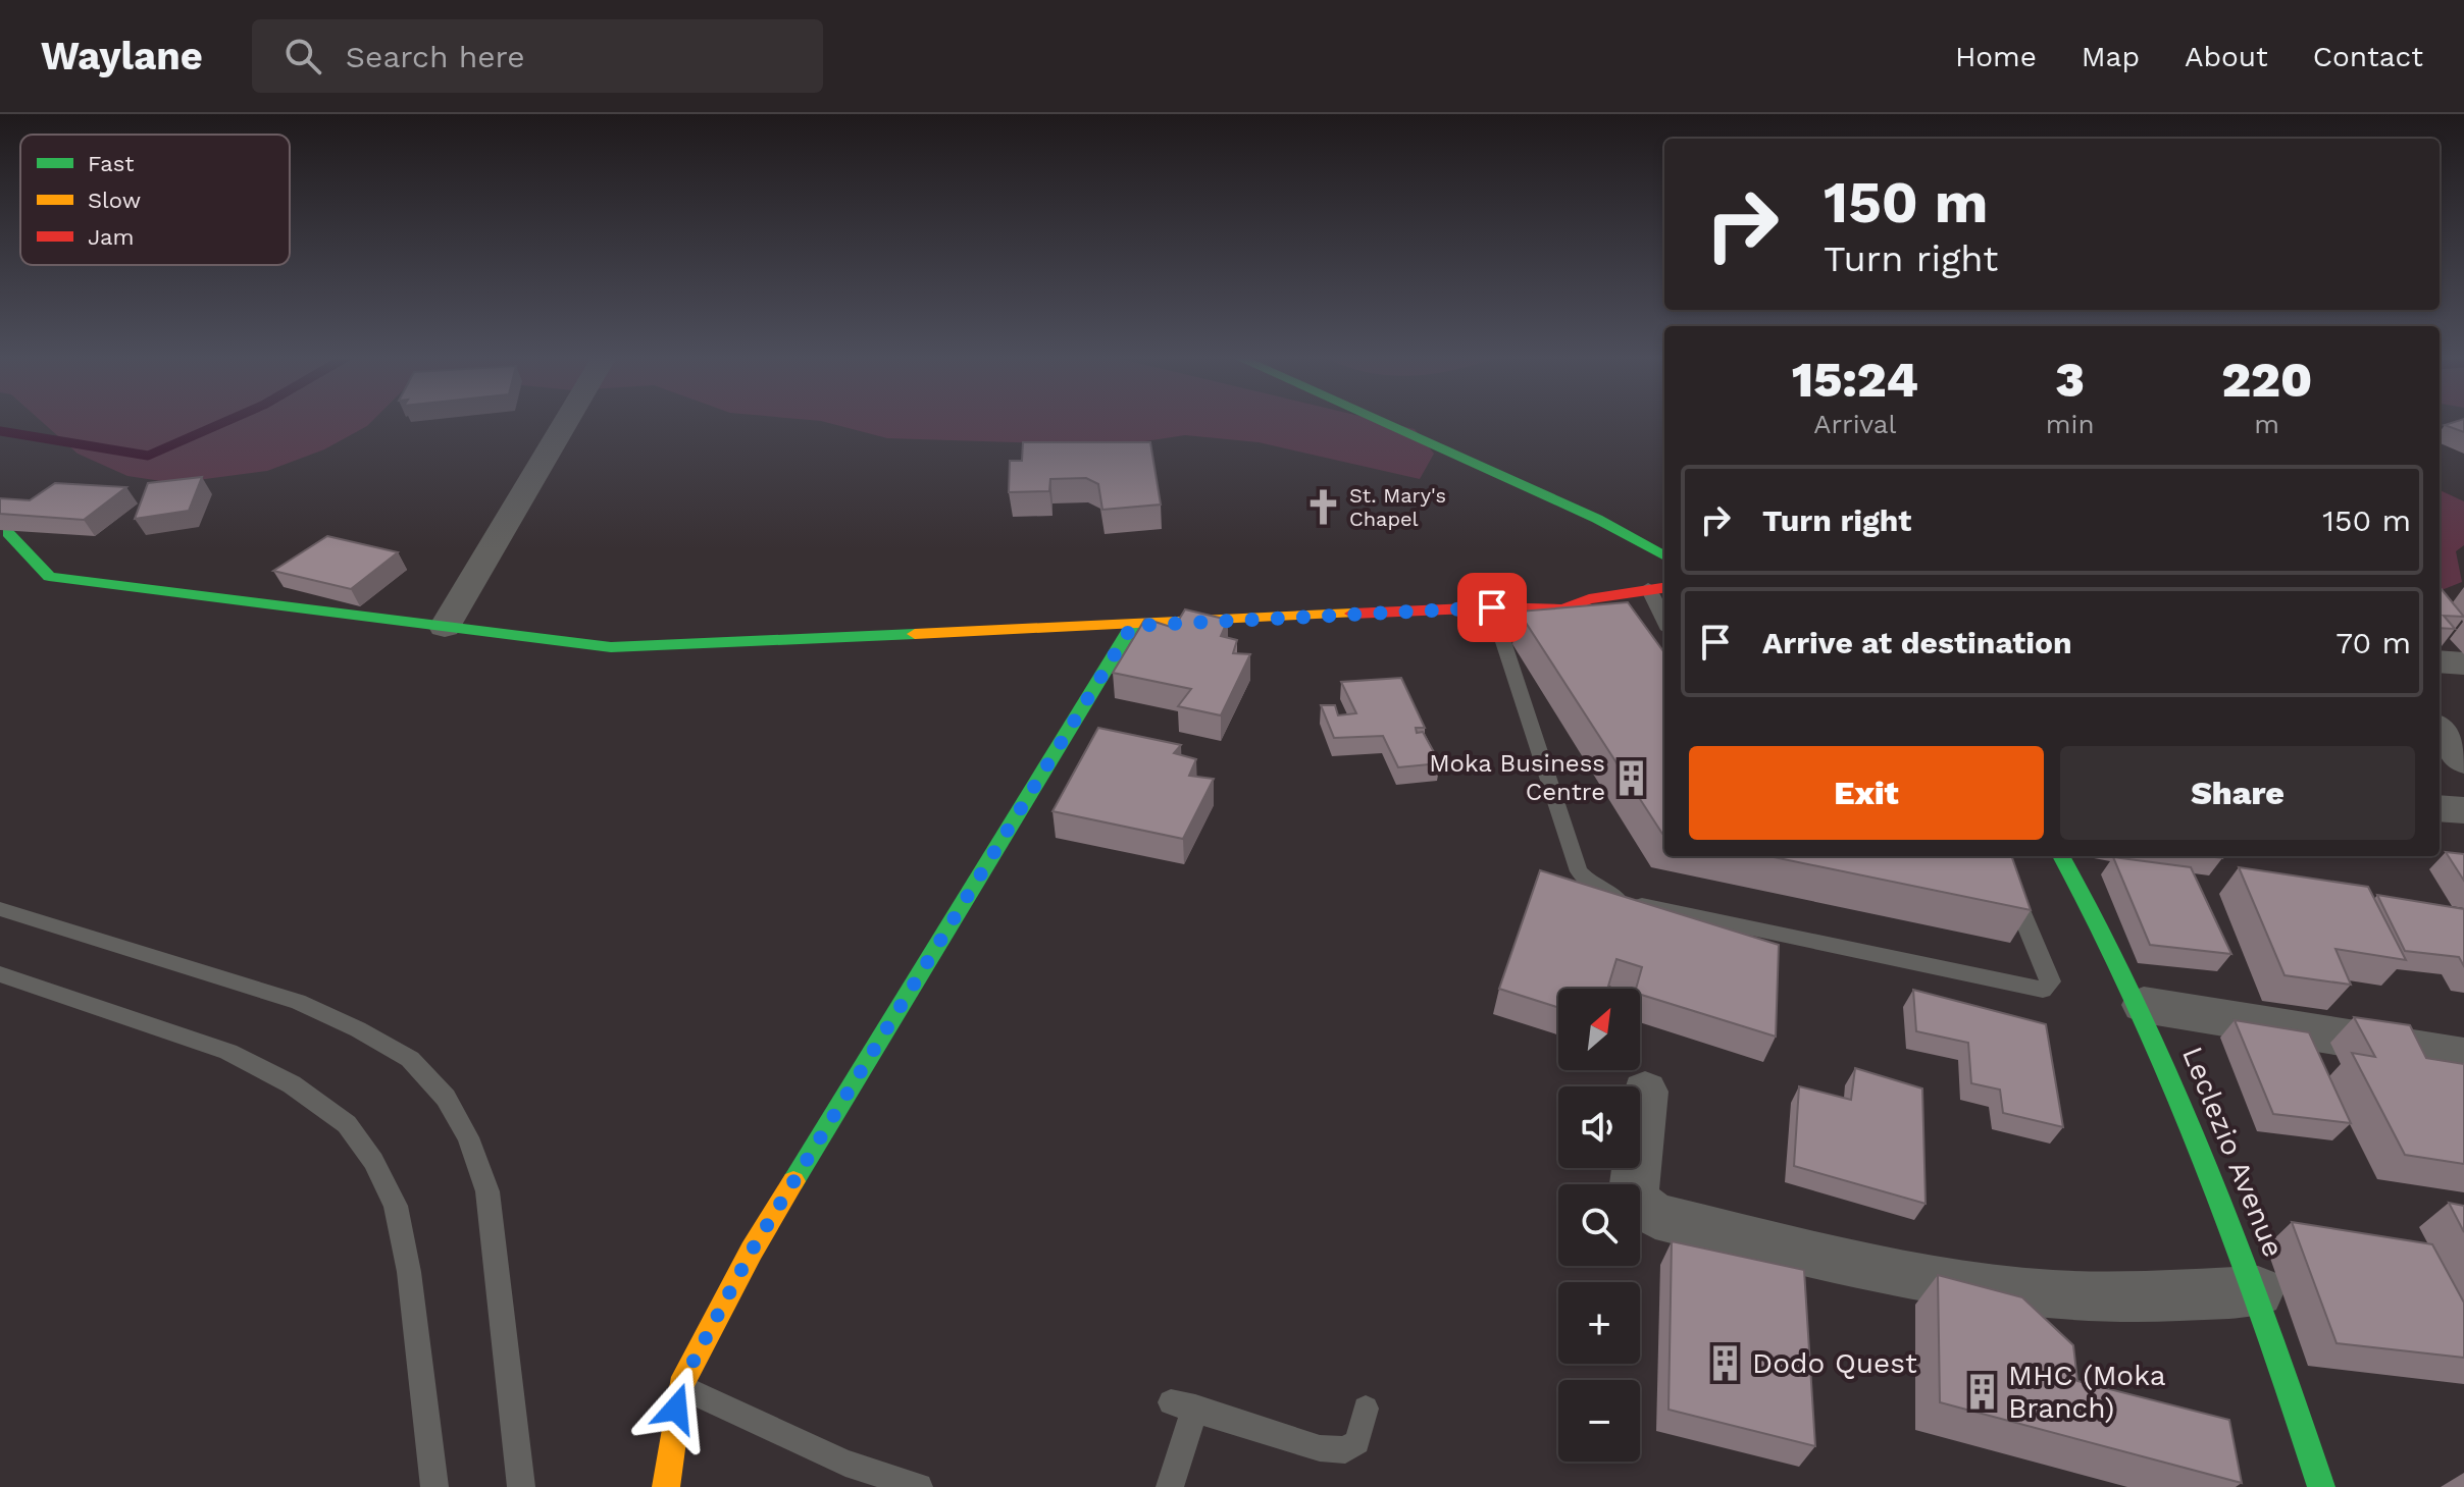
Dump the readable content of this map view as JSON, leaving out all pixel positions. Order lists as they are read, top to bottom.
{
  "streets": {
    "street": ["Leclezio Avenue"]
  },
  "places": {
    "church": ["St. Mary's Chapel"],
    "building": ["Moka Business Centre", "Dodo Quest", "MHC (Moka Branch)"]
  },
  "legend": ["Fast", "Slow", "Jam"],
  "north": "top right",
  "page": {
    "header": "Waylane",
    "search": "Search here",
    "nav": [
      "Home",
      "Map",
      "About",
      "Contact"
    ],
    "turn": ["150 m", "Turn right"],
    "eta": [
      "15:24",
      "Arrival",
      "3",
      "min",
      "220",
      "m"
    ],
    "list": [
      {
        "name": "Turn right",
        "value": "150 m"
      },
      {
        "name": "Arrive at destination",
        "value": "70 m"
      }
    ],
    "buttons": ["Exit", "Share"],
    "map_buttons": ["+", "−"]
  }
}
